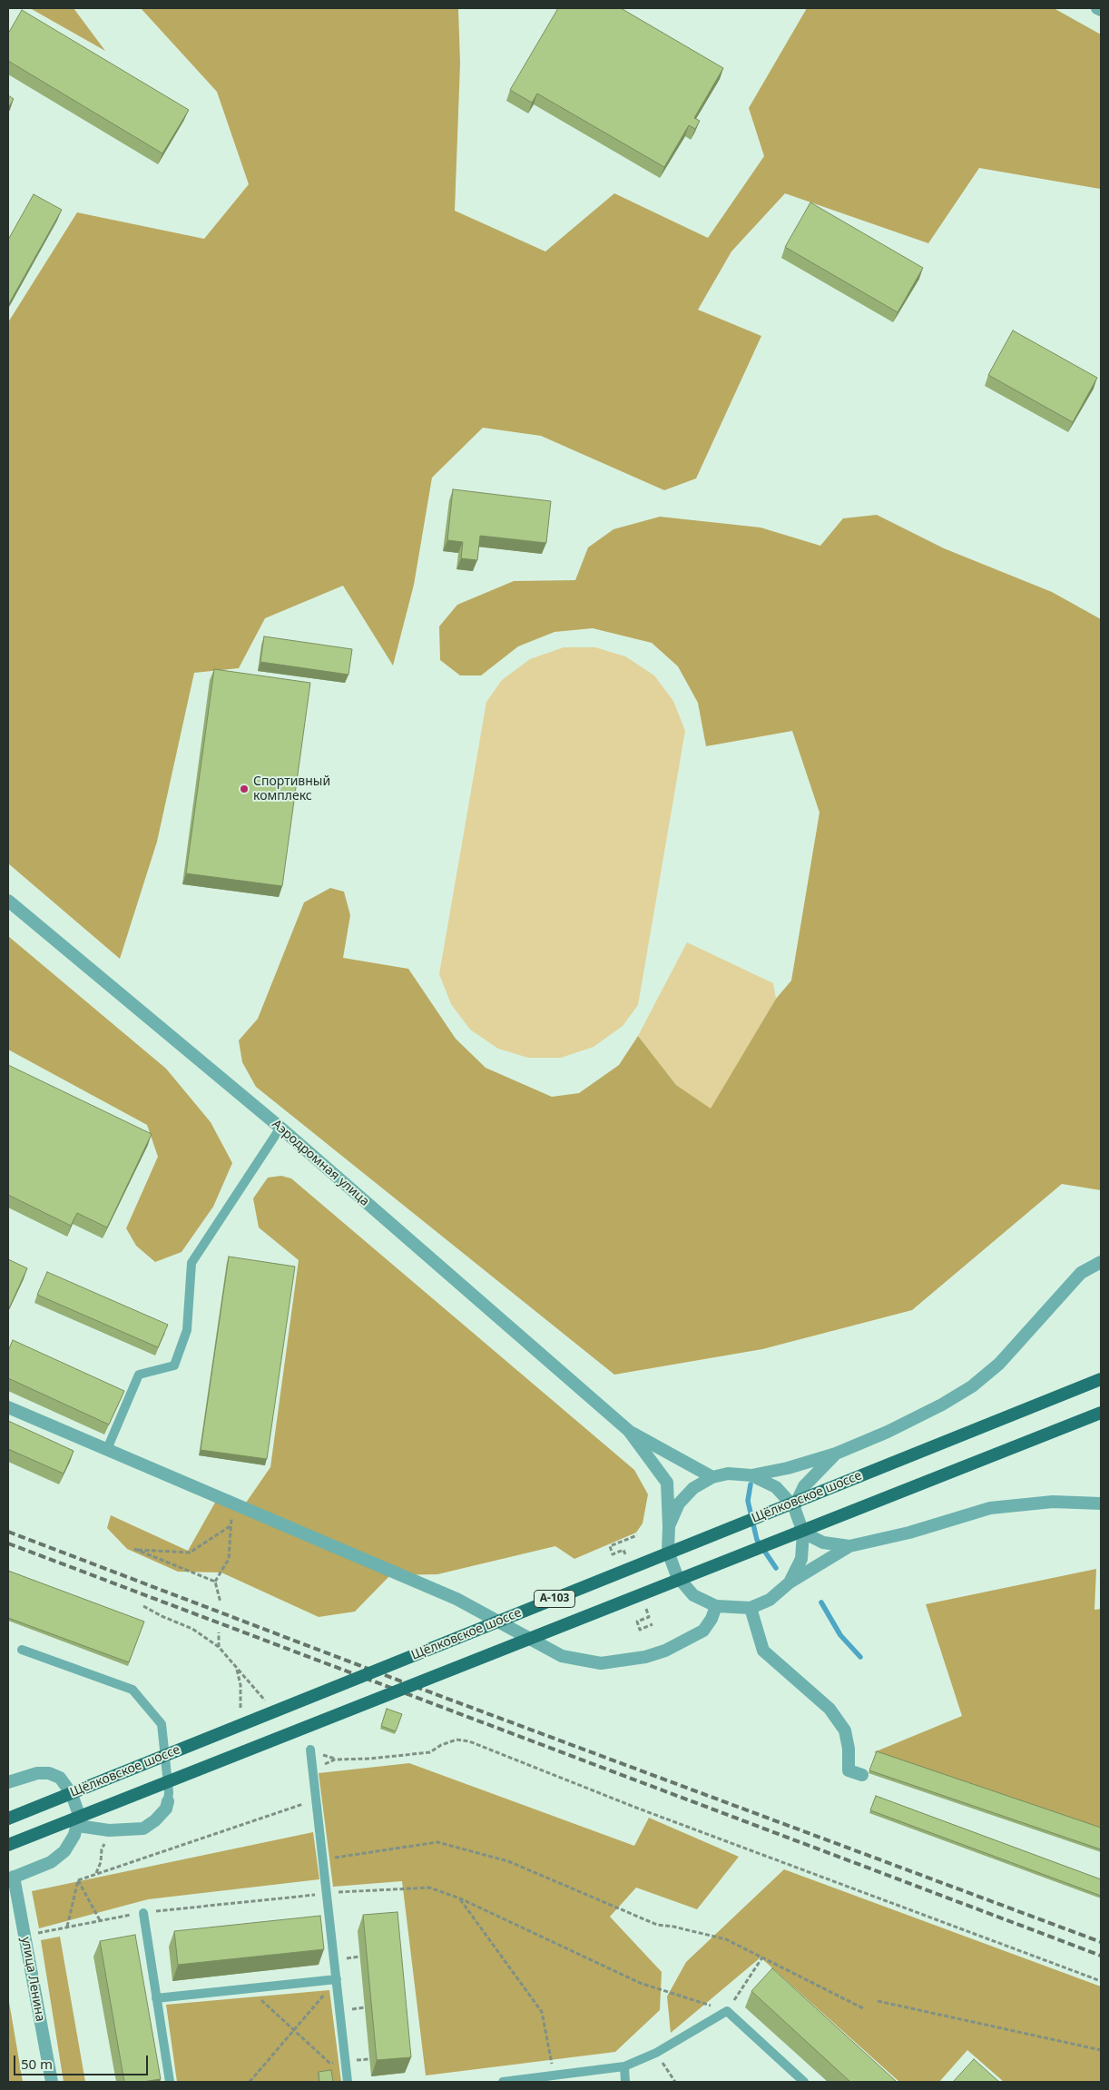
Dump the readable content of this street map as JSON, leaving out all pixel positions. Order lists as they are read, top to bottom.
{
  "streets": {
    "main road": ["Щёлковское шоссе", "А-103"],
    "street": ["Аэродромная улица", "улица Ленина"]
  },
  "places": ["Спортивный комплекс"],
  "scale_bar": "50 m"
}
